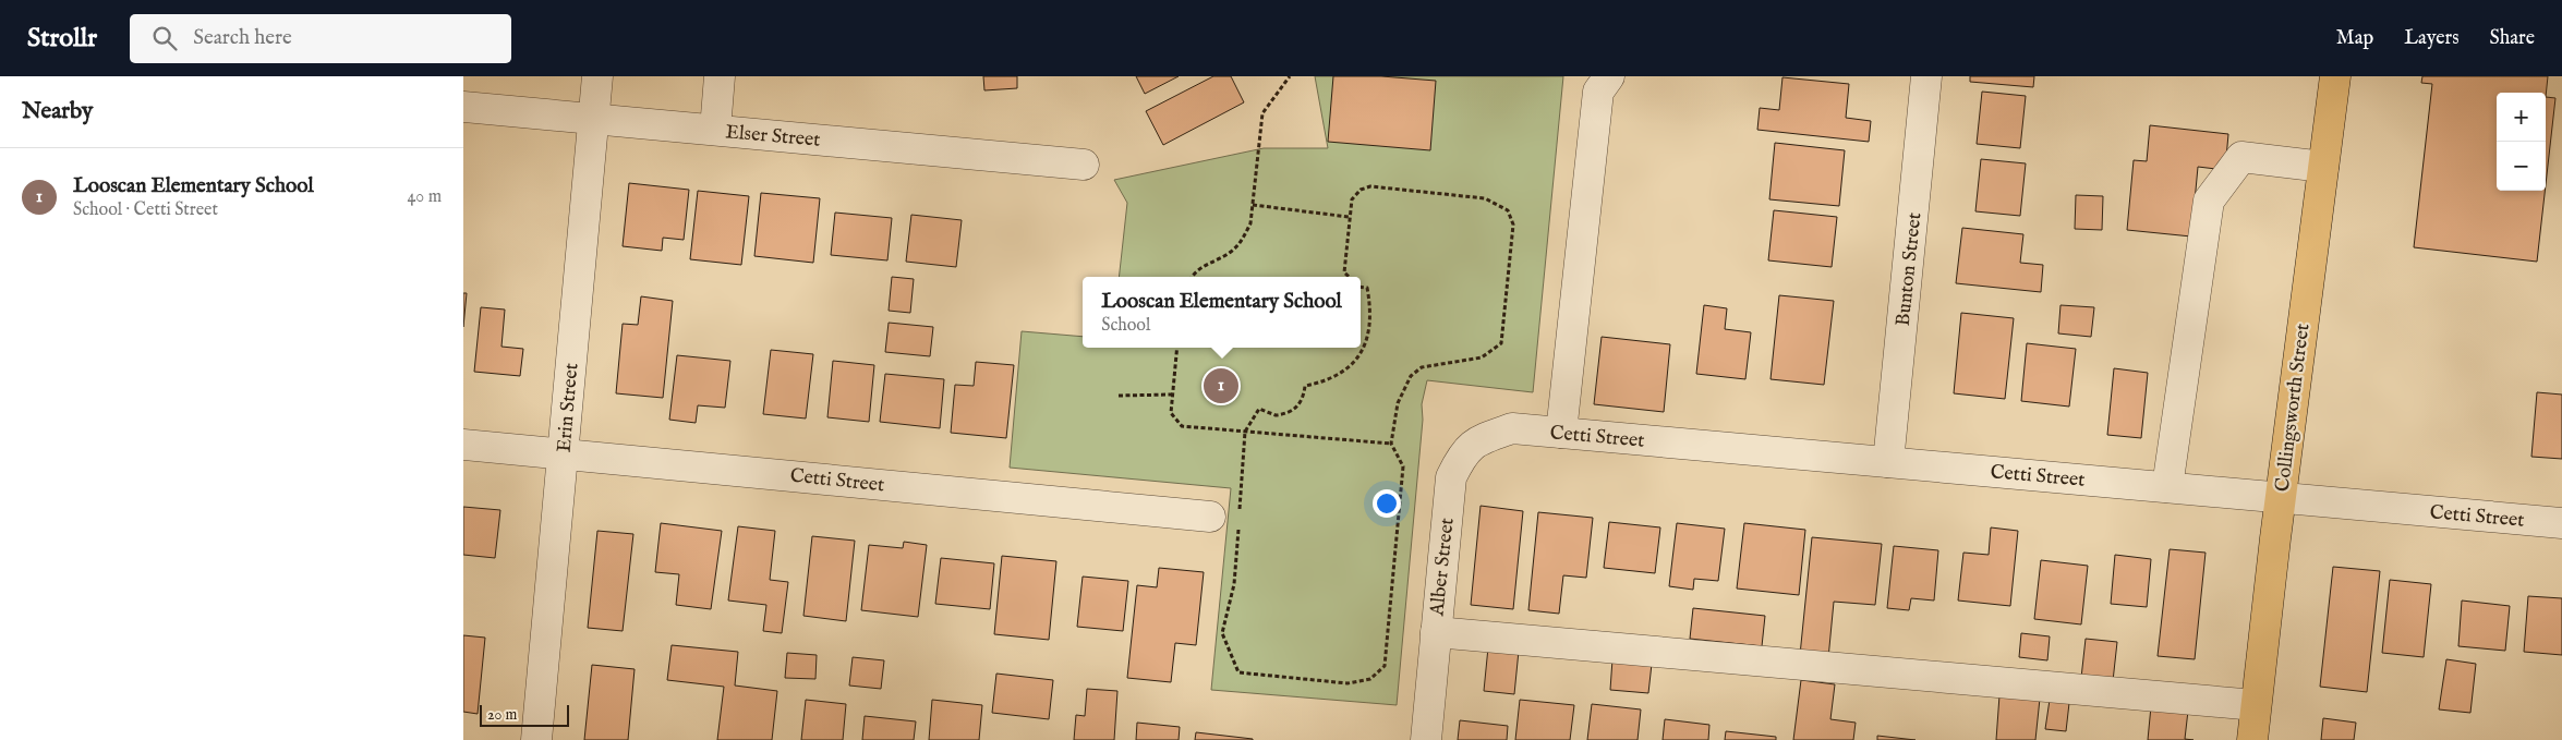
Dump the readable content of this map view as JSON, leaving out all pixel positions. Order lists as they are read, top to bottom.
{
  "streets": {
    "main road": ["Collingsworth Street"],
    "street": [
      "Elser Street",
      "Bunton Street",
      "Erin Street",
      "Cetti Street",
      "Alber Street"
    ]
  },
  "crossings": [
    ["Elser Street", "Erin Street"],
    ["Bunton Street", "Cetti Street"],
    ["Erin Street", "Cetti Street"],
    ["Collingsworth Street", "Cetti Street"],
    ["Cetti Street", "Alber Street"]
  ],
  "scale_bar": "20 m",
  "page": {
    "header": "Strollr",
    "search": "Search here",
    "nav": ["Map", "Layers", "Share"],
    "heading": "Nearby",
    "map_buttons": ["+", "−"],
    "list": [
      {
        "mark": "1",
        "name": "Looscan Elementary School",
        "note": "School · Cetti Street",
        "value": "40 m"
      }
    ],
    "popup": ["Looscan Elementary School", "School"],
    "pins": "1",
    "scale": "20 m"
  }
}
